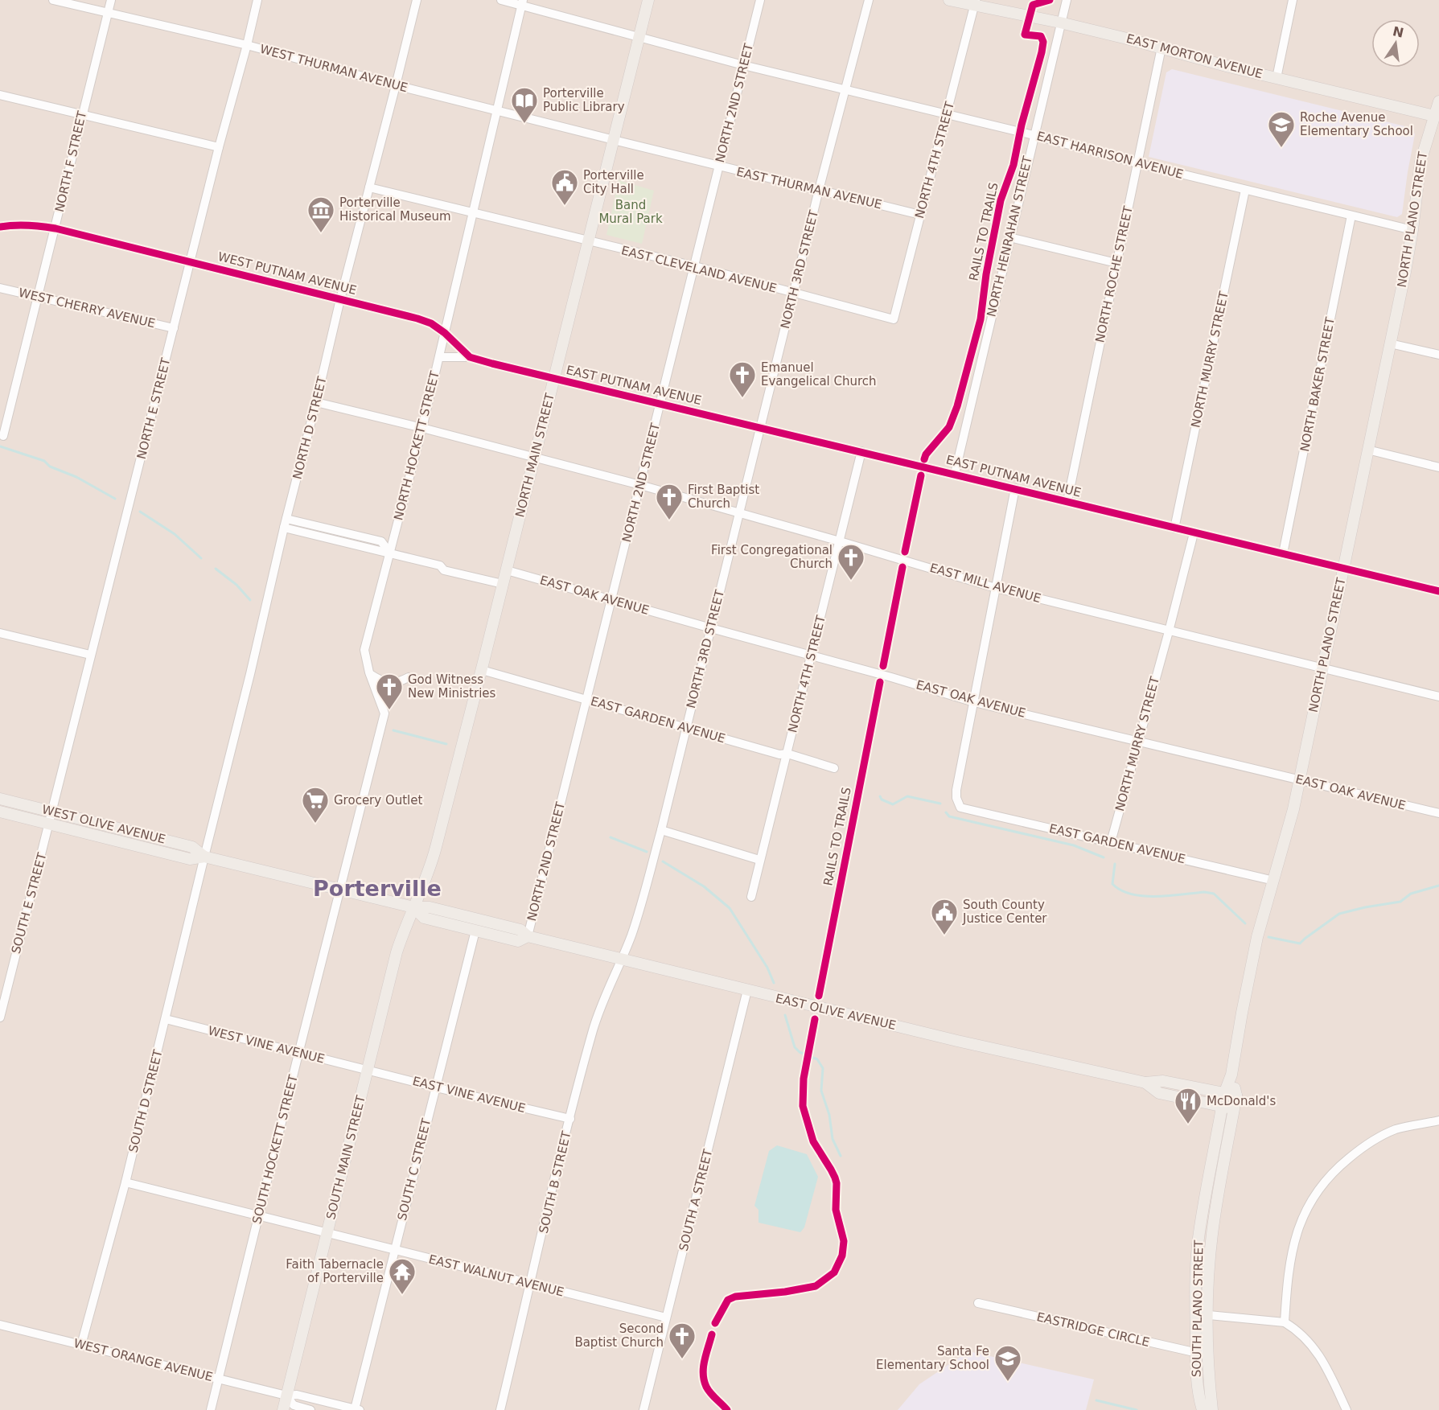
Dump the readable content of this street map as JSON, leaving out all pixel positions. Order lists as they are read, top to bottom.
{
  "streets": {
    "main road": [
      "EAST MORTON AVENUE",
      "NORTH PLANO STREET",
      "NORTH MAIN STREET",
      "WEST OLIVE AVENUE",
      "EAST OLIVE AVENUE",
      "SOUTH MAIN STREET",
      "SOUTH PLANO STREET"
    ],
    "street": [
      "WEST THURMAN AVENUE",
      "NORTH 2ND STREET",
      "EAST HARRISON AVENUE",
      "NORTH 4TH STREET",
      "NORTH F STREET",
      "EAST THURMAN AVENUE",
      "NORTH HENRAHAN STREET",
      "EAST CLEVELAND AVENUE",
      "NORTH 3RD STREET",
      "WEST PUTNAM AVENUE",
      "NORTH ROCHE STREET",
      "WEST CHERRY AVENUE",
      "NORTH MURRY STREET",
      "NORTH BAKER STREET",
      "EAST PUTNAM AVENUE",
      "NORTH E STREET",
      "NORTH D STREET",
      "NORTH HOCKETT STREET",
      "EAST MILL AVENUE",
      "EAST OAK AVENUE",
      "EAST GARDEN AVENUE",
      "SOUTH E STREET",
      "WEST VINE AVENUE",
      "EAST VINE AVENUE",
      "SOUTH D STREET",
      "SOUTH HOCKETT STREET",
      "SOUTH C STREET",
      "SOUTH B STREET",
      "SOUTH A STREET",
      "EAST WALNUT AVENUE",
      "EASTRIDGE CIRCLE",
      "WEST ORANGE AVENUE"
    ],
    "cycle path": ["RAILS TO TRAILS"]
  },
  "crossings": [
    ["EAST MORTON AVENUE", "NORTH 4TH STREET"],
    ["EAST MORTON AVENUE", "NORTH PLANO STREET"],
    ["EAST MORTON AVENUE", "NORTH HENRAHAN STREET"],
    ["EAST MORTON AVENUE", "NORTH ROCHE STREET"],
    ["WEST THURMAN AVENUE", "NORTH F STREET"],
    ["WEST THURMAN AVENUE", "EAST THURMAN AVENUE"],
    ["WEST THURMAN AVENUE", "NORTH E STREET"],
    ["WEST THURMAN AVENUE", "NORTH D STREET"],
    ["WEST THURMAN AVENUE", "NORTH HOCKETT STREET"],
    ["WEST THURMAN AVENUE", "NORTH MAIN STREET"],
    ["NORTH 2ND STREET", "EAST HARRISON AVENUE"],
    ["NORTH 2ND STREET", "EAST THURMAN AVENUE"],
    ["NORTH 2ND STREET", "EAST CLEVELAND AVENUE"],
    ["NORTH 2ND STREET", "EAST PUTNAM AVENUE"],
    ["NORTH 2ND STREET", "EAST MILL AVENUE"],
    ["NORTH 2ND STREET", "EAST OAK AVENUE"],
    ["NORTH 2ND STREET", "EAST GARDEN AVENUE"],
    ["NORTH 2ND STREET", "EAST OLIVE AVENUE"],
    ["EAST HARRISON AVENUE", "NORTH 4TH STREET"],
    ["EAST HARRISON AVENUE", "NORTH PLANO STREET"],
    ["EAST HARRISON AVENUE", "NORTH HENRAHAN STREET"],
    ["EAST HARRISON AVENUE", "NORTH 3RD STREET"],
    ["EAST HARRISON AVENUE", "NORTH ROCHE STREET"],
    ["EAST HARRISON AVENUE", "NORTH MURRY STREET"],
    ["EAST HARRISON AVENUE", "NORTH BAKER STREET"],
    ["EAST HARRISON AVENUE", "NORTH HOCKETT STREET"],
    ["EAST HARRISON AVENUE", "NORTH MAIN STREET"],
    ["NORTH 4TH STREET", "EAST THURMAN AVENUE"],
    ["NORTH 4TH STREET", "EAST CLEVELAND AVENUE"],
    ["NORTH 4TH STREET", "EAST PUTNAM AVENUE"],
    ["NORTH 4TH STREET", "EAST MILL AVENUE"],
    ["NORTH 4TH STREET", "EAST OAK AVENUE"],
    ["NORTH 4TH STREET", "EAST GARDEN AVENUE"],
    ["NORTH F STREET", "WEST PUTNAM AVENUE"],
    ["NORTH F STREET", "WEST CHERRY AVENUE"],
    ["EAST THURMAN AVENUE", "NORTH 3RD STREET"],
    ["EAST THURMAN AVENUE", "NORTH MAIN STREET"],
    ["NORTH PLANO STREET", "EAST PUTNAM AVENUE"],
    ["NORTH PLANO STREET", "EAST MILL AVENUE"],
    ["NORTH PLANO STREET", "EAST OAK AVENUE"],
    ["NORTH PLANO STREET", "EAST GARDEN AVENUE"],
    ["NORTH PLANO STREET", "EAST OLIVE AVENUE"],
    ["NORTH PLANO STREET", "SOUTH PLANO STREET"],
    ["NORTH HENRAHAN STREET", "EAST PUTNAM AVENUE"],
    ["EAST CLEVELAND AVENUE", "NORTH 3RD STREET"],
    ["EAST CLEVELAND AVENUE", "NORTH D STREET"],
    ["EAST CLEVELAND AVENUE", "NORTH HOCKETT STREET"],
    ["EAST CLEVELAND AVENUE", "NORTH MAIN STREET"],
    ["NORTH 3RD STREET", "EAST PUTNAM AVENUE"],
    ["NORTH 3RD STREET", "EAST MILL AVENUE"],
    ["NORTH 3RD STREET", "EAST OAK AVENUE"],
    ["NORTH 3RD STREET", "EAST GARDEN AVENUE"],
    ["NORTH 3RD STREET", "EAST OLIVE AVENUE"],
    ["NORTH 3RD STREET", "SOUTH B STREET"],
    ["WEST PUTNAM AVENUE", "EAST PUTNAM AVENUE"],
    ["WEST PUTNAM AVENUE", "NORTH E STREET"],
    ["WEST PUTNAM AVENUE", "NORTH D STREET"],
    ["WEST PUTNAM AVENUE", "NORTH HOCKETT STREET"],
    ["WEST PUTNAM AVENUE", "NORTH MAIN STREET"],
    ["NORTH ROCHE STREET", "EAST PUTNAM AVENUE"],
    ["WEST CHERRY AVENUE", "NORTH E STREET"],
    ["NORTH MURRY STREET", "EAST PUTNAM AVENUE"],
    ["NORTH MURRY STREET", "EAST MILL AVENUE"],
    ["NORTH MURRY STREET", "EAST OAK AVENUE"],
    ["NORTH MURRY STREET", "EAST GARDEN AVENUE"],
    ["NORTH BAKER STREET", "EAST PUTNAM AVENUE"],
    ["EAST PUTNAM AVENUE", "NORTH MAIN STREET"],
    ["NORTH E STREET", "WEST OLIVE AVENUE"],
    ["NORTH E STREET", "SOUTH E STREET"],
    ["NORTH D STREET", "EAST MILL AVENUE"],
    ["NORTH D STREET", "WEST OLIVE AVENUE"],
    ["NORTH D STREET", "SOUTH D STREET"],
    ["NORTH HOCKETT STREET", "EAST MILL AVENUE"],
    ["NORTH HOCKETT STREET", "WEST OLIVE AVENUE"],
    ["NORTH HOCKETT STREET", "SOUTH HOCKETT STREET"],
    ["NORTH MAIN STREET", "EAST MILL AVENUE"],
    ["NORTH MAIN STREET", "EAST OAK AVENUE"],
    ["NORTH MAIN STREET", "EAST GARDEN AVENUE"],
    ["NORTH MAIN STREET", "WEST OLIVE AVENUE"],
    ["NORTH MAIN STREET", "EAST OLIVE AVENUE"],
    ["NORTH MAIN STREET", "SOUTH MAIN STREET"],
    ["EAST OAK AVENUE", "EAST GARDEN AVENUE"],
    ["WEST OLIVE AVENUE", "SOUTH E STREET"],
    ["WEST OLIVE AVENUE", "EAST OLIVE AVENUE"],
    ["WEST OLIVE AVENUE", "SOUTH D STREET"],
    ["WEST OLIVE AVENUE", "SOUTH HOCKETT STREET"],
    ["WEST OLIVE AVENUE", "SOUTH MAIN STREET"],
    ["EAST OLIVE AVENUE", "SOUTH MAIN STREET"],
    ["EAST OLIVE AVENUE", "SOUTH C STREET"],
    ["EAST OLIVE AVENUE", "SOUTH B STREET"],
    ["EAST OLIVE AVENUE", "SOUTH A STREET"],
    ["EAST OLIVE AVENUE", "SOUTH PLANO STREET"],
    ["WEST VINE AVENUE", "EAST VINE AVENUE"],
    ["WEST VINE AVENUE", "SOUTH D STREET"],
    ["WEST VINE AVENUE", "SOUTH HOCKETT STREET"],
    ["WEST VINE AVENUE", "SOUTH MAIN STREET"],
    ["EAST VINE AVENUE", "SOUTH MAIN STREET"],
    ["EAST VINE AVENUE", "SOUTH C STREET"],
    ["EAST VINE AVENUE", "SOUTH B STREET"],
    ["SOUTH D STREET", "EAST WALNUT AVENUE"],
    ["SOUTH D STREET", "WEST ORANGE AVENUE"],
    ["SOUTH HOCKETT STREET", "EAST WALNUT AVENUE"],
    ["SOUTH HOCKETT STREET", "WEST ORANGE AVENUE"],
    ["SOUTH MAIN STREET", "EAST WALNUT AVENUE"],
    ["SOUTH MAIN STREET", "WEST ORANGE AVENUE"],
    ["SOUTH C STREET", "EAST WALNUT AVENUE"],
    ["SOUTH B STREET", "EAST WALNUT AVENUE"],
    ["SOUTH A STREET", "EAST WALNUT AVENUE"],
    ["SOUTH PLANO STREET", "EASTRIDGE CIRCLE"]
  ],
  "districts": ["Porterville"],
  "parks": ["Band Mural Park"],
  "places": {
    "library": ["Porterville Public Library"],
    "school or university": ["Roche Avenue Elementary School", "Santa Fe Elementary School"],
    "public building": ["Porterville City Hall", "South County Justice Center"],
    "museum": ["Porterville Historical Museum"],
    "church": [
      "Emanuel Evangelical Church",
      "First Baptist Church",
      "First Congregational Church",
      "God Witness New Ministries",
      "Second Baptist Church"
    ],
    "supermarket": ["Grocery Outlet"],
    "restaurant": ["McDonald's"],
    "temple": ["Faith Tabernacle of Porterville"]
  },
  "north": "top"
}
